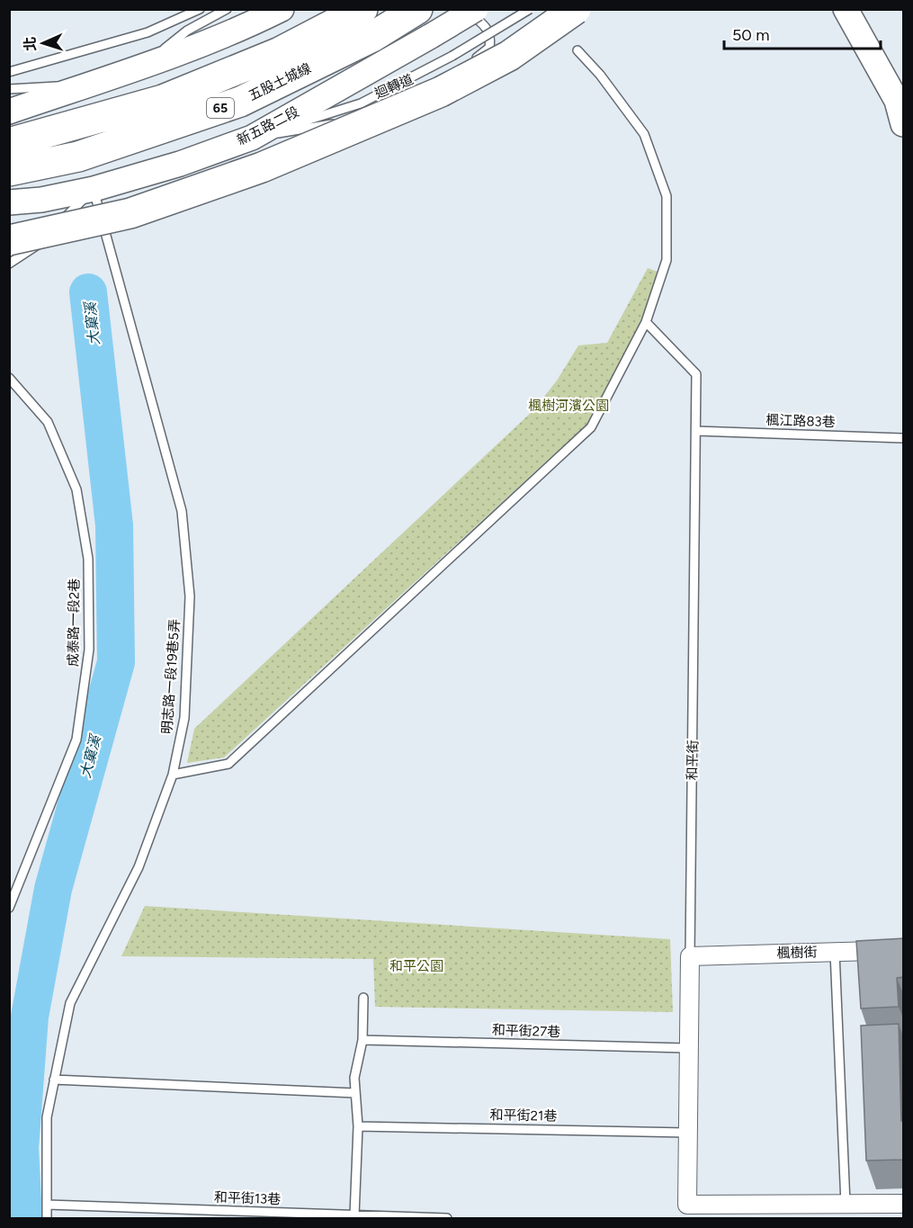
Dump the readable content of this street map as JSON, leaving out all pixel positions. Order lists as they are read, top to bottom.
{
  "streets": {
    "highway": ["五股土城線", "65"],
    "main road": ["新五路二段"],
    "street": ["和平街", "楓樹街"],
    "lane": [
      "楓江路83巷",
      "成泰路一段2巷",
      "明志路一段19巷5弄",
      "和平街27巷",
      "和平街21巷",
      "和平街13巷"
    ]
  },
  "crossings": [
    ["新五路二段", "明志路一段19巷5弄"],
    ["楓江路83巷", "和平街"],
    ["明志路一段19巷5弄", "和平街13巷"],
    ["和平街", "楓樹街"],
    ["和平街", "和平街27巷"],
    ["和平街", "和平街21巷"]
  ],
  "water": ["大窠溪"],
  "parks": ["楓樹河濱公園", "和平公園"],
  "scale_bar": "50 m",
  "north": "left"
}
